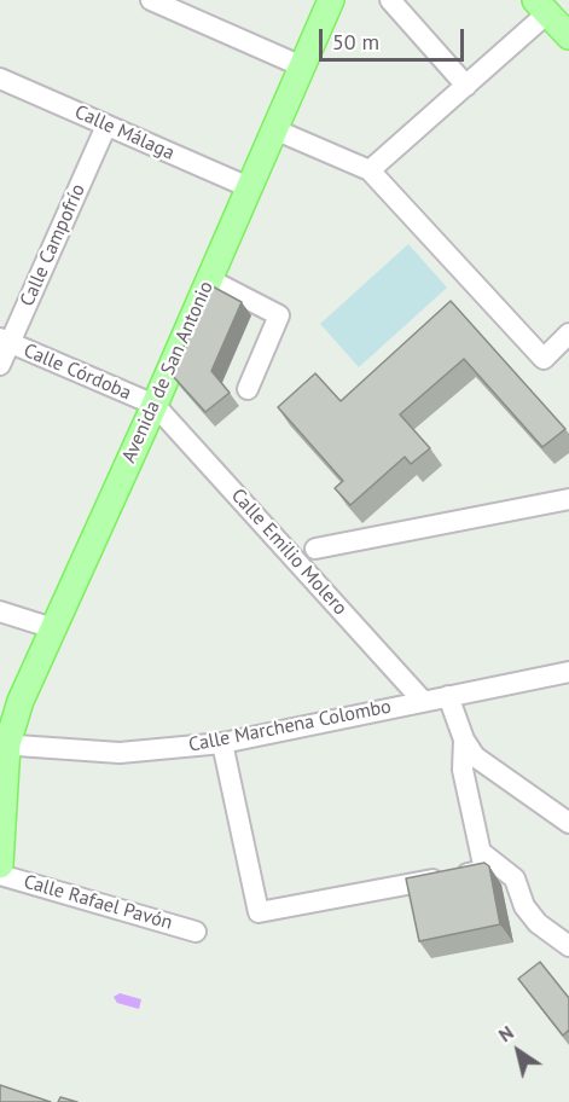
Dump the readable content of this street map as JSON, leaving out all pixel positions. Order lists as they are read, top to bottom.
{
  "streets": {
    "main road": ["Avenida de San Antonio"],
    "street": [
      "Calle Málaga",
      "Calle Campofrío",
      "Calle Córdoba",
      "Calle Emilio Molero",
      "Calle Marchena Colombo",
      "Calle Rafael Pavón"
    ]
  },
  "crossings": [
    ["Calle Málaga", "Calle Campofrío"],
    ["Calle Málaga", "Avenida de San Antonio"],
    ["Calle Campofrío", "Calle Córdoba"],
    ["Calle Córdoba", "Avenida de San Antonio"],
    ["Calle Córdoba", "Calle Emilio Molero"],
    ["Avenida de San Antonio", "Calle Emilio Molero"],
    ["Avenida de San Antonio", "Calle Marchena Colombo"],
    ["Calle Emilio Molero", "Calle Marchena Colombo"]
  ],
  "scale_bar": "50 m",
  "north": "top left"
}
